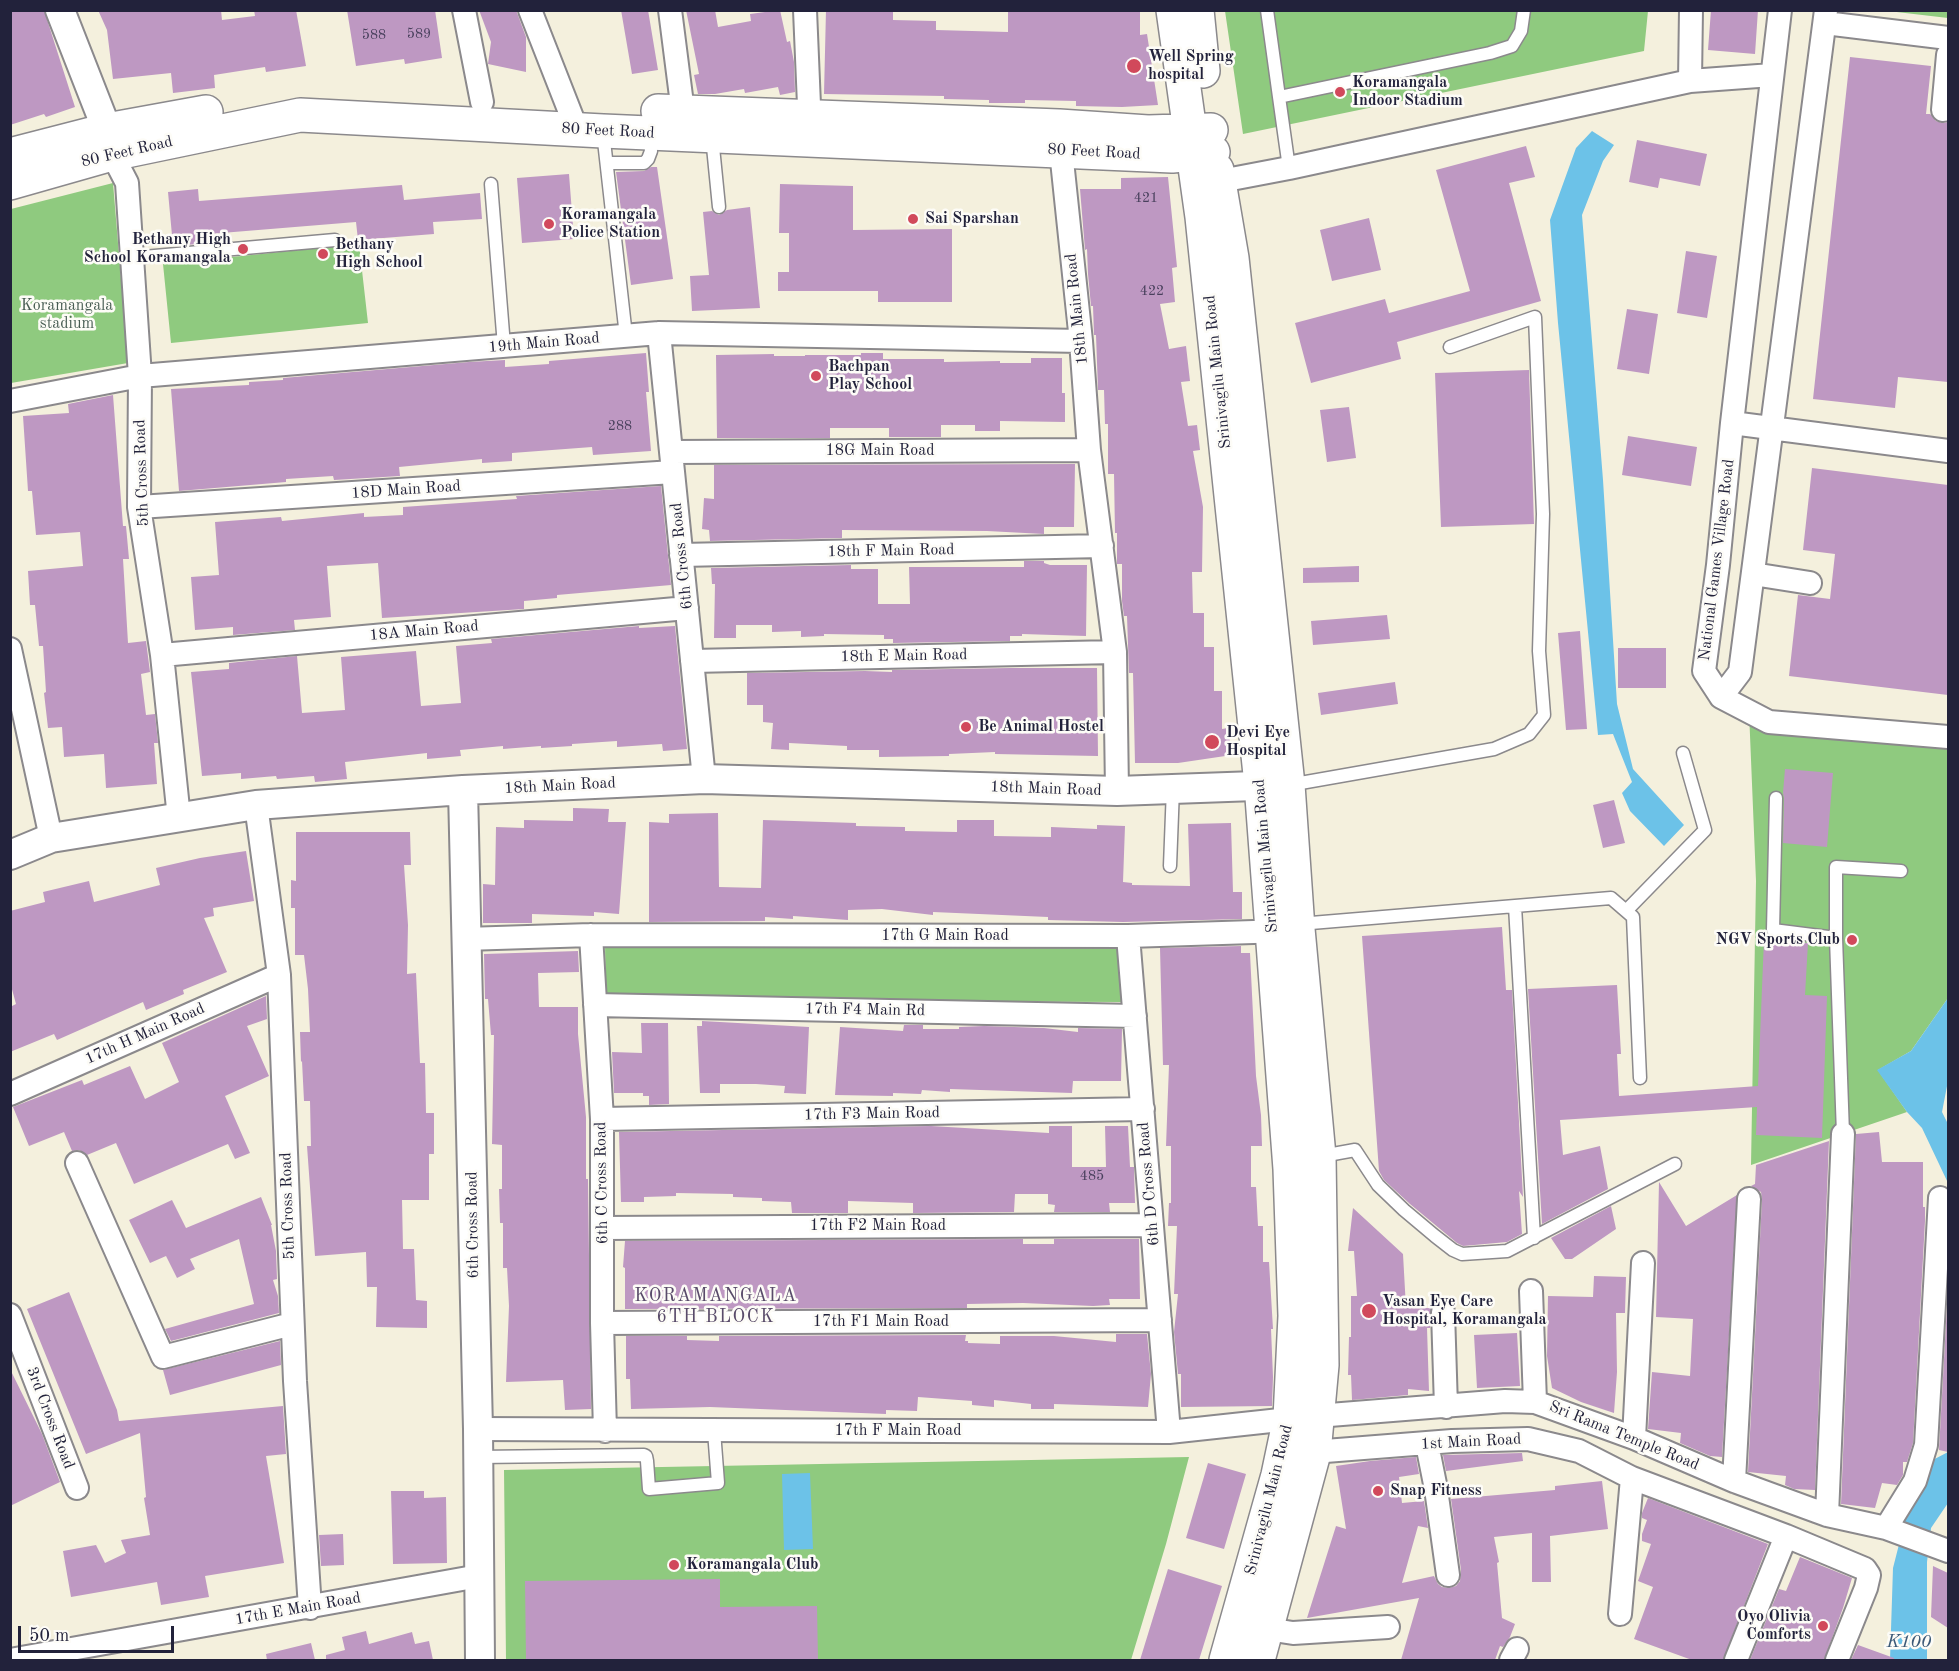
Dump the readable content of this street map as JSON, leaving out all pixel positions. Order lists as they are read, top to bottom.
{
  "streets": {
    "main road": ["80 Feet Road", "Srinivagilu Main Road"],
    "street": [
      "18th Main Road",
      "19th Main Road",
      "18G Main Road",
      "5th Cross Road",
      "18D Main Road",
      "18th F Main Road",
      "6th Cross Road",
      "National Games Village Road",
      "18A Main Road",
      "18th E Main Road",
      "17th G Main Road",
      "17th F4 Main Rd",
      "17th H Main Road",
      "17th F3 Main Road",
      "6th C Cross Road",
      "6th D Cross Road",
      "17th F2 Main Road",
      "17th F1 Main Road",
      "3rd Cross Road",
      "17th F Main Road",
      "Sri Rama Temple Road",
      "1st Main Road",
      "17th E Main Road"
    ]
  },
  "crossings": [
    ["80 Feet Road", "18th Main Road"],
    ["80 Feet Road", "Srinivagilu Main Road"],
    ["80 Feet Road", "5th Cross Road"],
    ["18th Main Road", "19th Main Road"],
    ["18th Main Road", "Srinivagilu Main Road"],
    ["18th Main Road", "18G Main Road"],
    ["18th Main Road", "5th Cross Road"],
    ["18th Main Road", "18th F Main Road"],
    ["18th Main Road", "6th Cross Road"],
    ["18th Main Road", "18th E Main Road"],
    ["19th Main Road", "5th Cross Road"],
    ["19th Main Road", "6th Cross Road"],
    ["Srinivagilu Main Road", "17th G Main Road"],
    ["Srinivagilu Main Road", "17th F Main Road"],
    ["Srinivagilu Main Road", "Sri Rama Temple Road"],
    ["Srinivagilu Main Road", "1st Main Road"],
    ["18G Main Road", "18D Main Road"],
    ["18G Main Road", "6th Cross Road"],
    ["5th Cross Road", "18D Main Road"],
    ["5th Cross Road", "18A Main Road"],
    ["5th Cross Road", "17th H Main Road"],
    ["5th Cross Road", "17th E Main Road"],
    ["18D Main Road", "6th Cross Road"],
    ["18th F Main Road", "6th Cross Road"],
    ["6th Cross Road", "18A Main Road"],
    ["6th Cross Road", "18th E Main Road"],
    ["6th Cross Road", "17th G Main Road"],
    ["6th Cross Road", "17th F Main Road"],
    ["6th Cross Road", "17th E Main Road"],
    ["17th G Main Road", "6th C Cross Road"],
    ["17th G Main Road", "6th D Cross Road"],
    ["17th F4 Main Rd", "6th C Cross Road"],
    ["17th F4 Main Rd", "6th D Cross Road"],
    ["17th F3 Main Road", "6th C Cross Road"],
    ["17th F3 Main Road", "6th D Cross Road"],
    ["6th C Cross Road", "17th F2 Main Road"],
    ["6th C Cross Road", "17th F1 Main Road"],
    ["6th C Cross Road", "17th F Main Road"],
    ["6th D Cross Road", "17th F2 Main Road"],
    ["6th D Cross Road", "17th F1 Main Road"],
    ["6th D Cross Road", "17th F Main Road"],
    ["17th F Main Road", "Sri Rama Temple Road"]
  ],
  "districts": ["KORAMANGALA 6TH BLOCK"],
  "water": ["K100"],
  "parks": ["Koramangala stadium"],
  "places": [
    "Well Spring hospital",
    "Koramangala Indoor Stadium",
    "Sai Sparshan",
    "Koramangala Police Station",
    "Bethany High School Koramangala",
    "Bethany High School",
    "Bachpan Play School",
    "Be Animal Hostel",
    "Devi Eye Hospital",
    "NGV Sports Club",
    "Vasan Eye Care Hospital, Koramangala",
    "Snap Fitness",
    "Koramangala Club",
    "Oyo Olivia Comforts"
  ],
  "house_numbers": [
    "589",
    "588",
    "421",
    "422",
    "288",
    "485"
  ],
  "scale_bar": "50 m"
}
